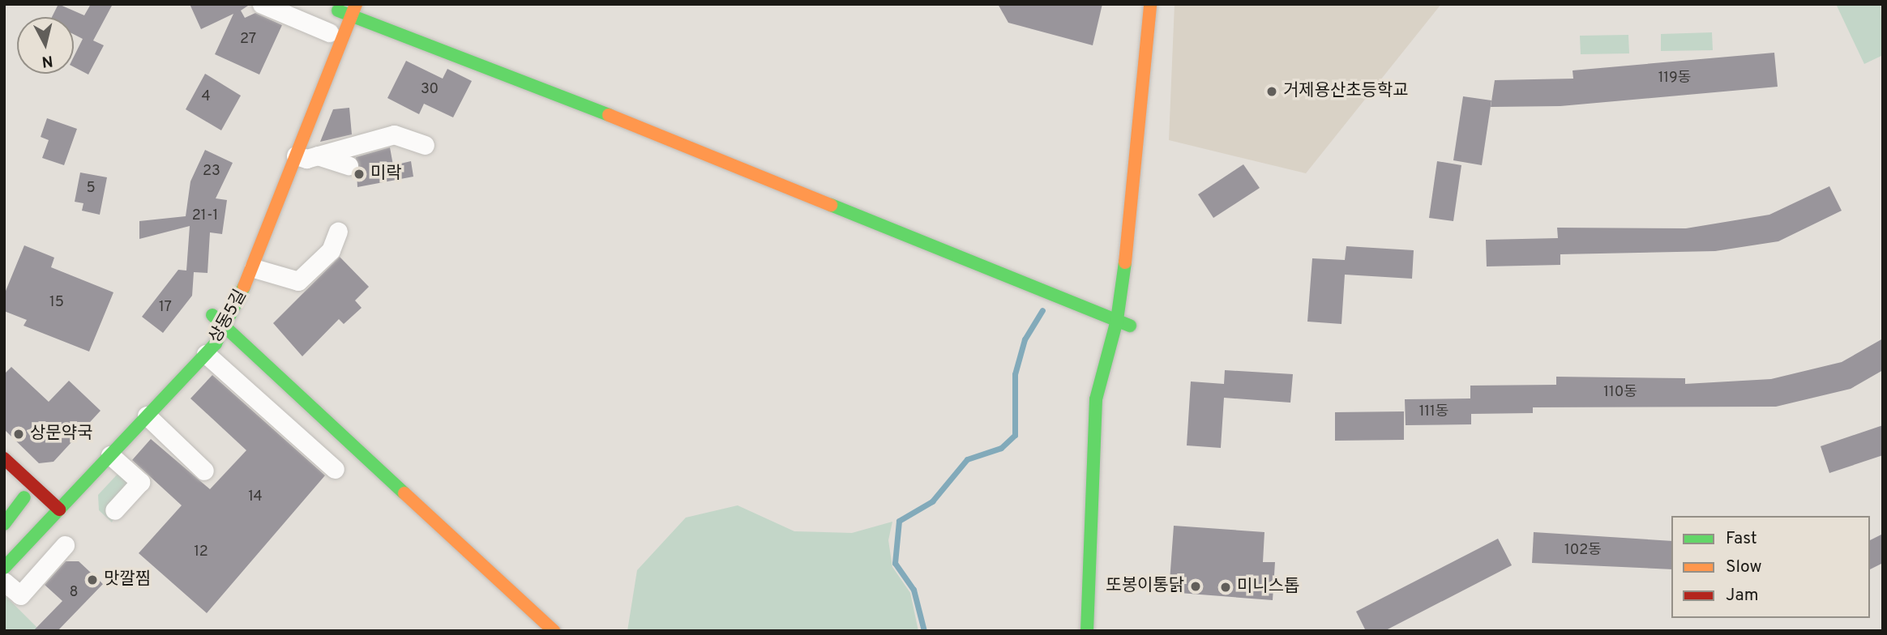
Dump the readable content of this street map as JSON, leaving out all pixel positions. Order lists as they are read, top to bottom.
{
  "streets": {
    "street": ["상동5길"]
  },
  "places": [
    "거제용산초등학교",
    "미락",
    "상문약국",
    "맛깔찜",
    "또봉이통닭",
    "미니스톱"
  ],
  "house_numbers": [
    "27",
    "119동",
    "30",
    "4",
    "23",
    "5",
    "21-1",
    "15",
    "17",
    "110동",
    "111동",
    "14",
    "102동",
    "12",
    "8"
  ],
  "legend": ["Fast", "Slow", "Jam"],
  "north": "bottom"
}
